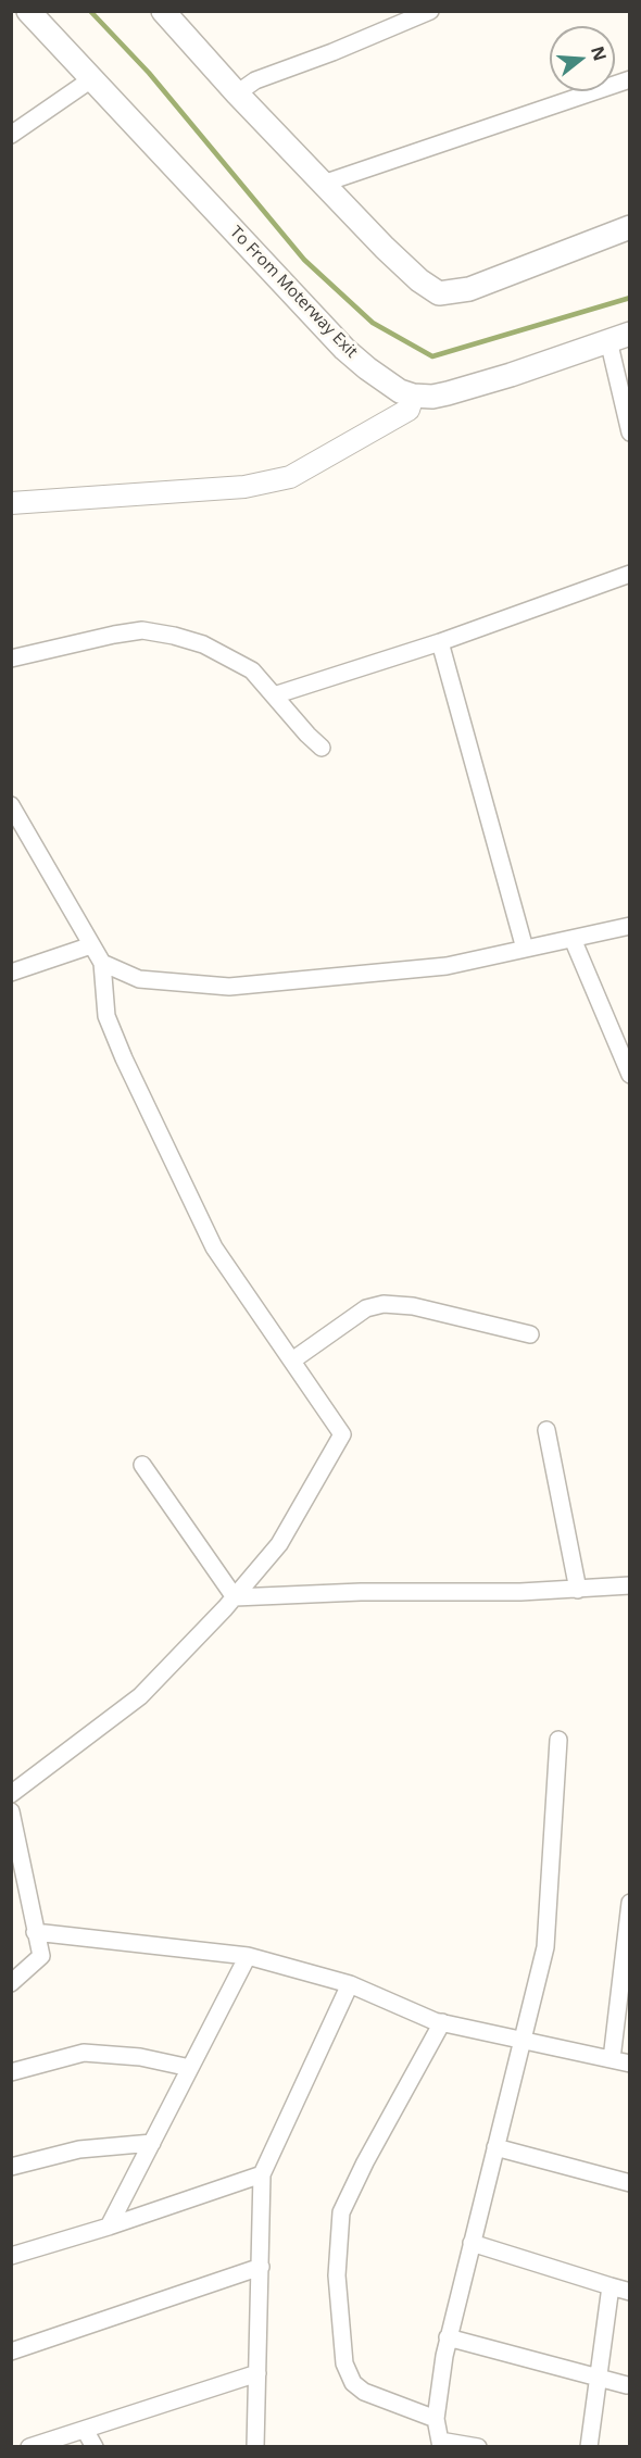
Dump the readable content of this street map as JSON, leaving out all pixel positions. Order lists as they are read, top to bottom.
{
  "streets": {
    "main road": ["To From Moterway Exit"]
  },
  "north": "right"
}
